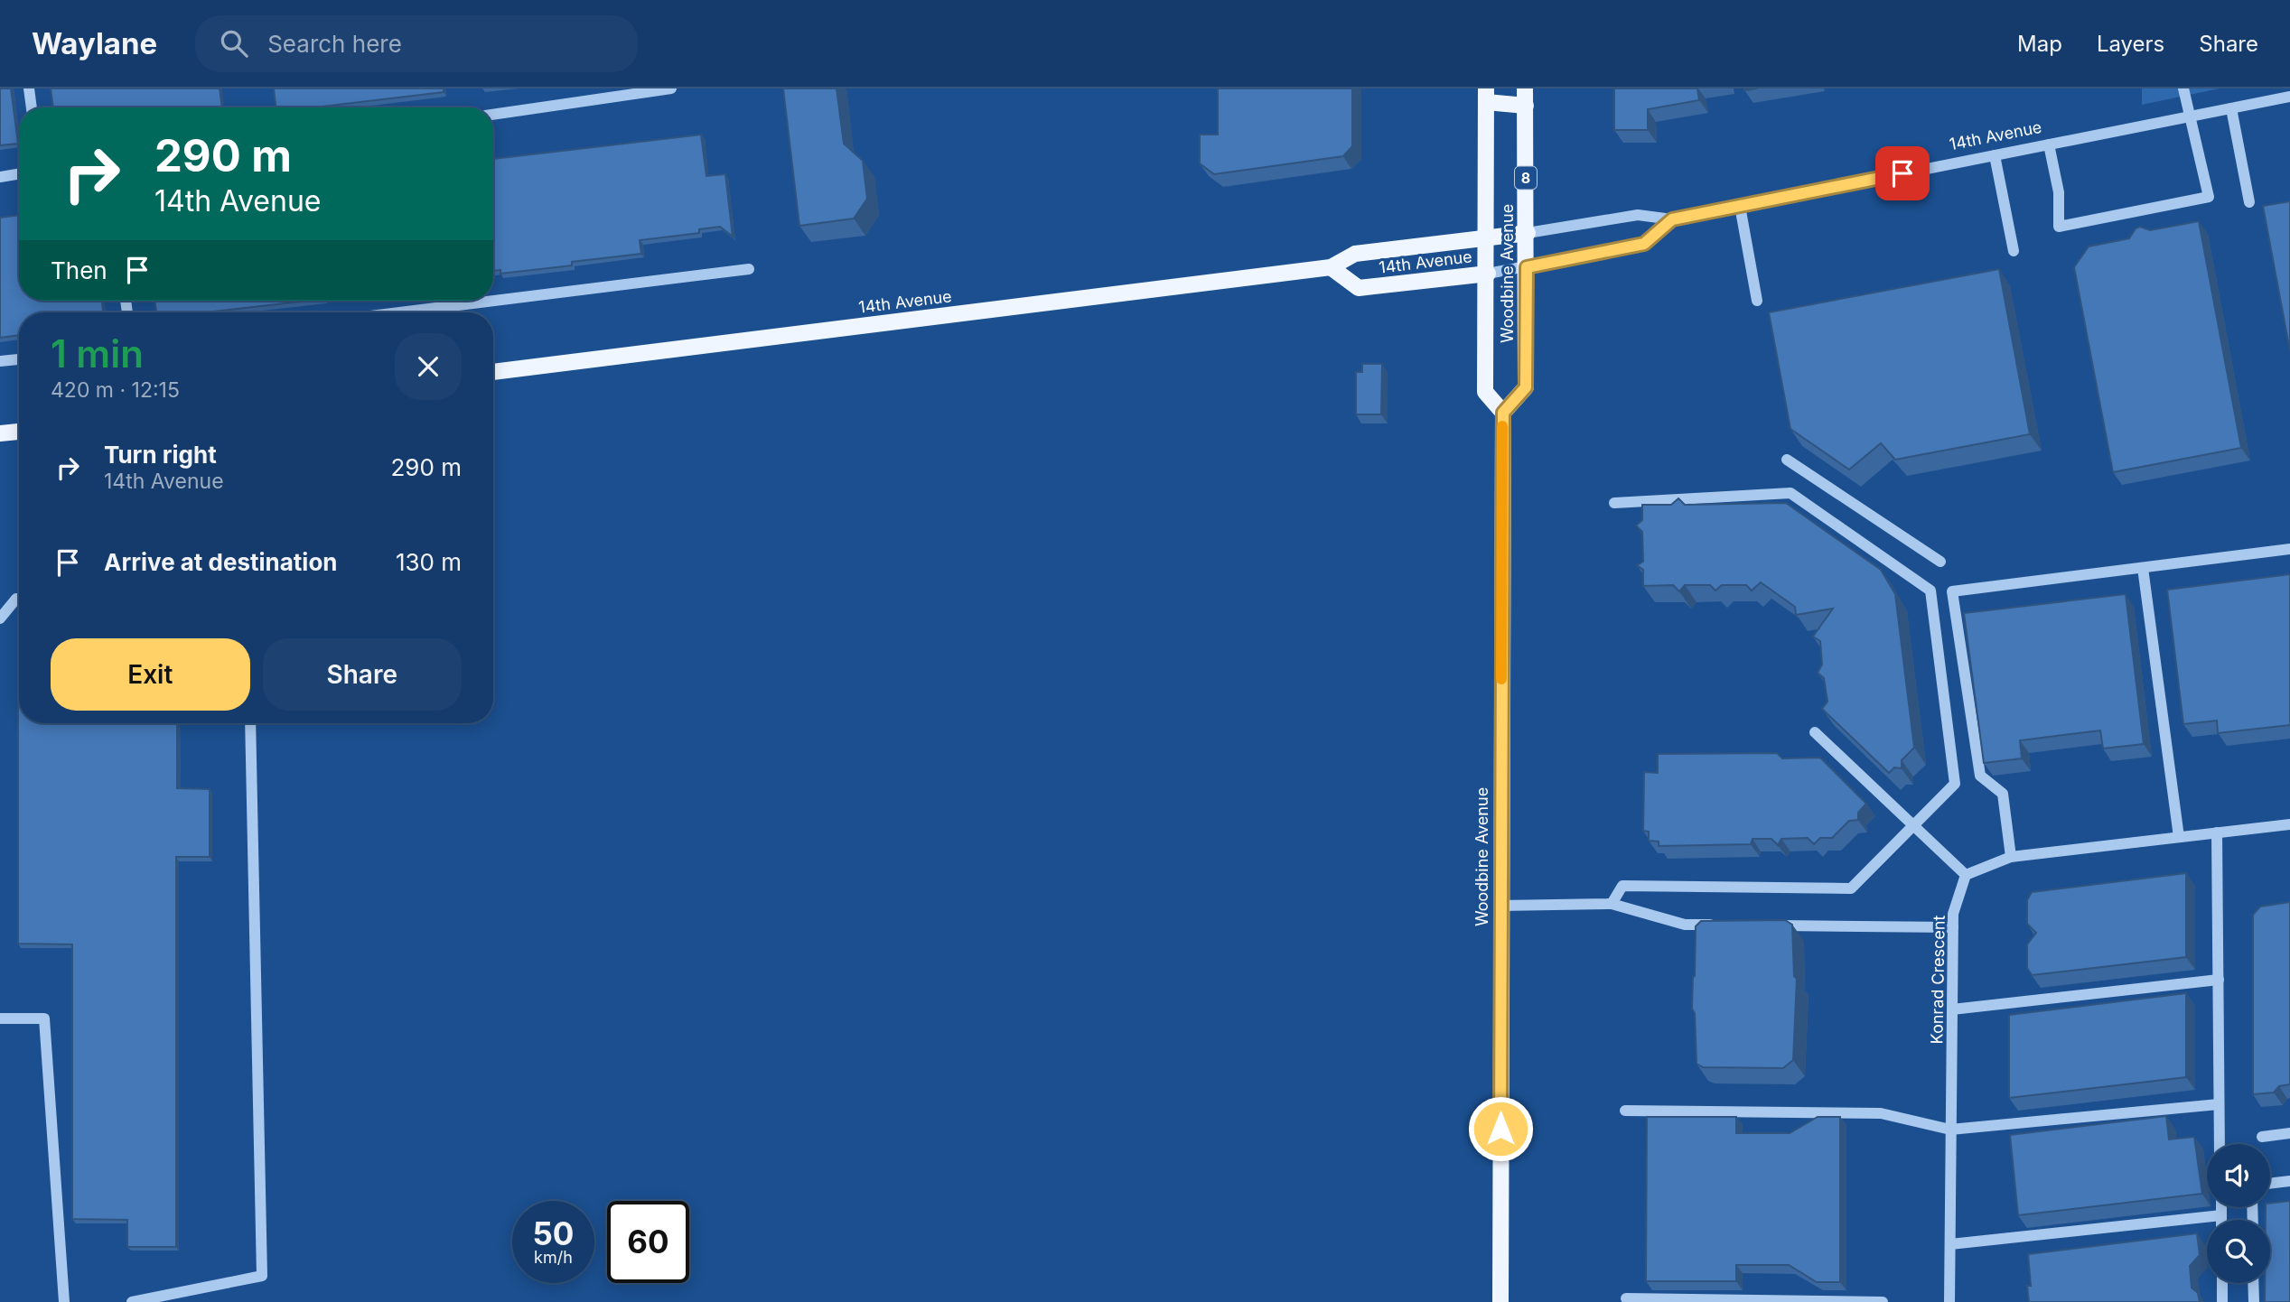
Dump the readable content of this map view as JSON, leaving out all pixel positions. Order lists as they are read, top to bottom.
{
  "streets": {
    "main road": ["14th Avenue", "8", "Woodbine Avenue"],
    "street": ["Konrad Crescent"]
  },
  "crossings": [
    ["14th Avenue", "Woodbine Avenue"]
  ],
  "page": {
    "header": "Waylane",
    "search": "Search here",
    "nav": ["Map", "Layers", "Share"],
    "turn": ["290 m", "14th Avenue"],
    "then": "Then",
    "heading": ["1 min", "420 m · 12:15"],
    "list": [
      {
        "name": "Turn right",
        "note": "14th Avenue",
        "value": "290 m"
      },
      {
        "name": "Arrive at destination",
        "value": "130 m"
      }
    ],
    "buttons": ["Exit", "Share"],
    "speed": "50 km/h",
    "limit": "60"
  }
}
